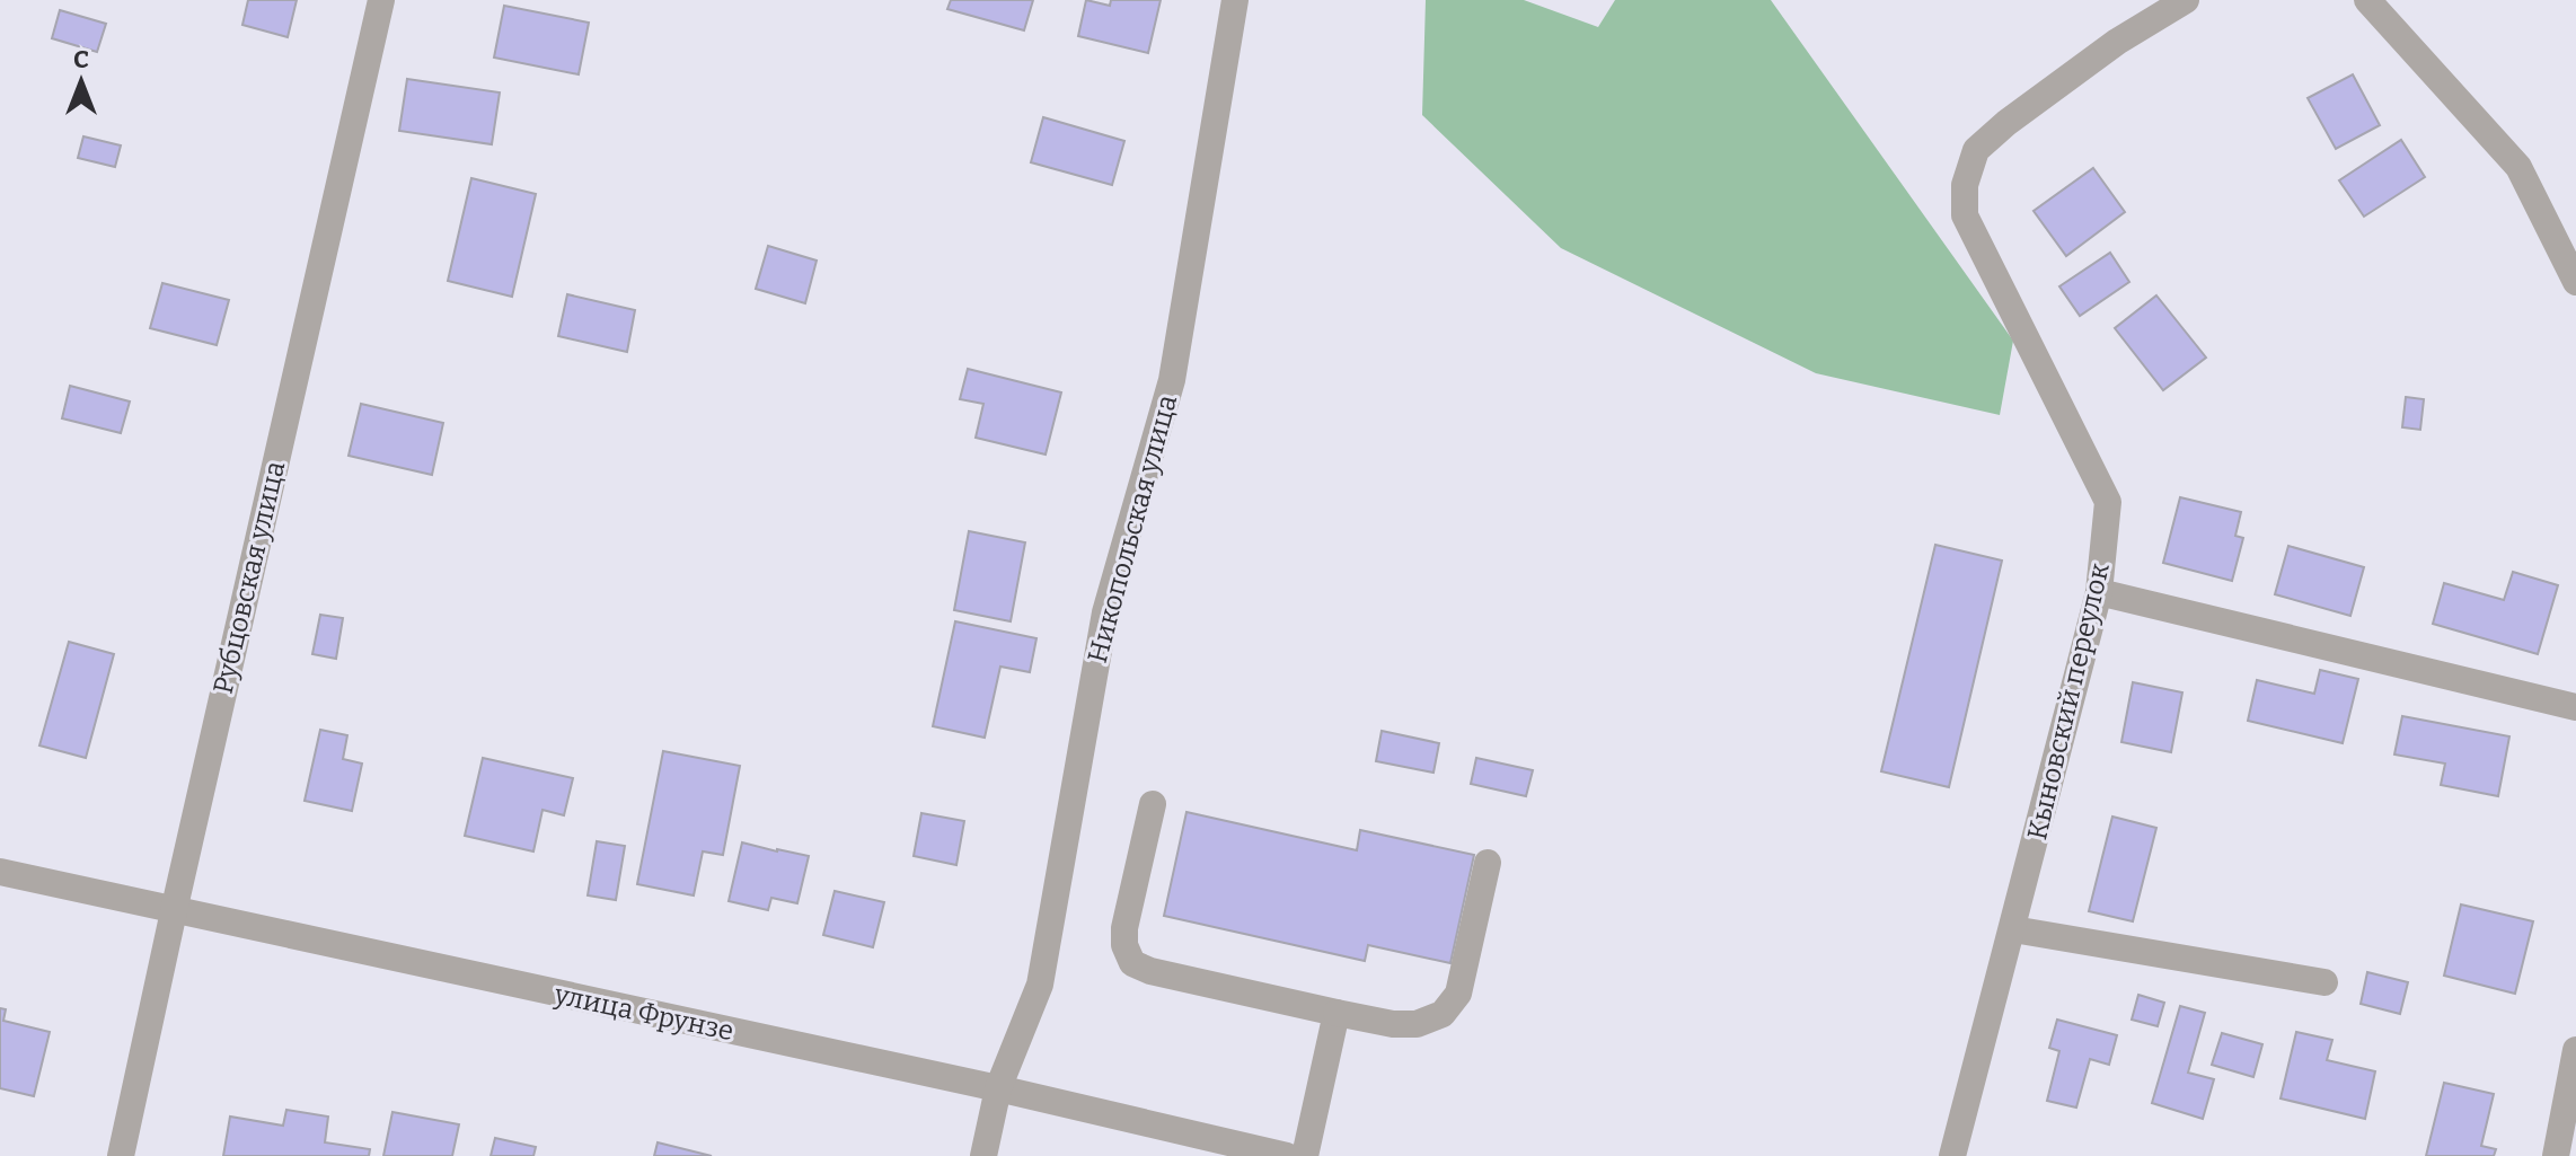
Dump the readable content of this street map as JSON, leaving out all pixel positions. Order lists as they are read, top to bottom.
{
  "streets": {
    "street": [
      "Никопольская улица",
      "Рубцовская улица",
      "Кыновский переулок",
      "улица Фрунзе"
    ]
  },
  "crossings": [
    ["Никопольская улица", "улица Фрунзе"],
    ["Рубцовская улица", "улица Фрунзе"]
  ],
  "north": "top"
}
